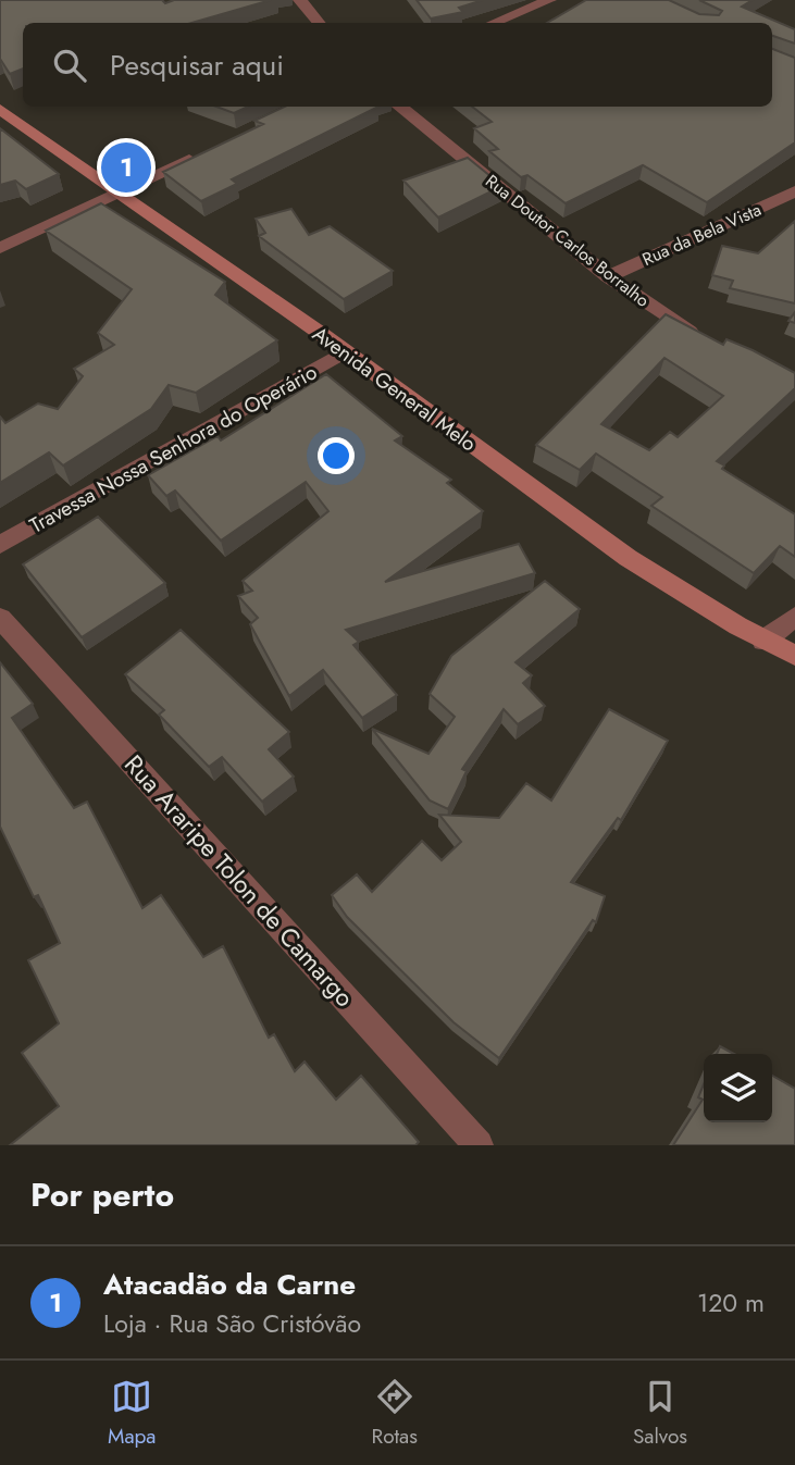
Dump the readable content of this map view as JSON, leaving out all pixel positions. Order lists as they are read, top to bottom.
{
  "streets": {
    "main road": ["Avenida General Melo"],
    "street": [
      "Rua da Bela Vista",
      "Rua Doutor Carlos Borralho",
      "Travessa Nossa Senhora do Operário",
      "Rua Araripe Tolon de Camargo"
    ]
  },
  "crossings": [
    ["Rua da Bela Vista", "Rua Doutor Carlos Borralho"],
    ["Avenida General Melo", "Travessa Nossa Senhora do Operário"]
  ],
  "page": {
    "search": "Pesquisar aqui",
    "pins": "1",
    "heading": "Por perto",
    "list": [
      {
        "mark": "1",
        "name": "Atacadão da Carne",
        "note": "Loja · Rua São Cristóvão",
        "value": "120 m"
      }
    ],
    "nav": ["Mapa", "Rotas", "Salvos"]
  }
}
